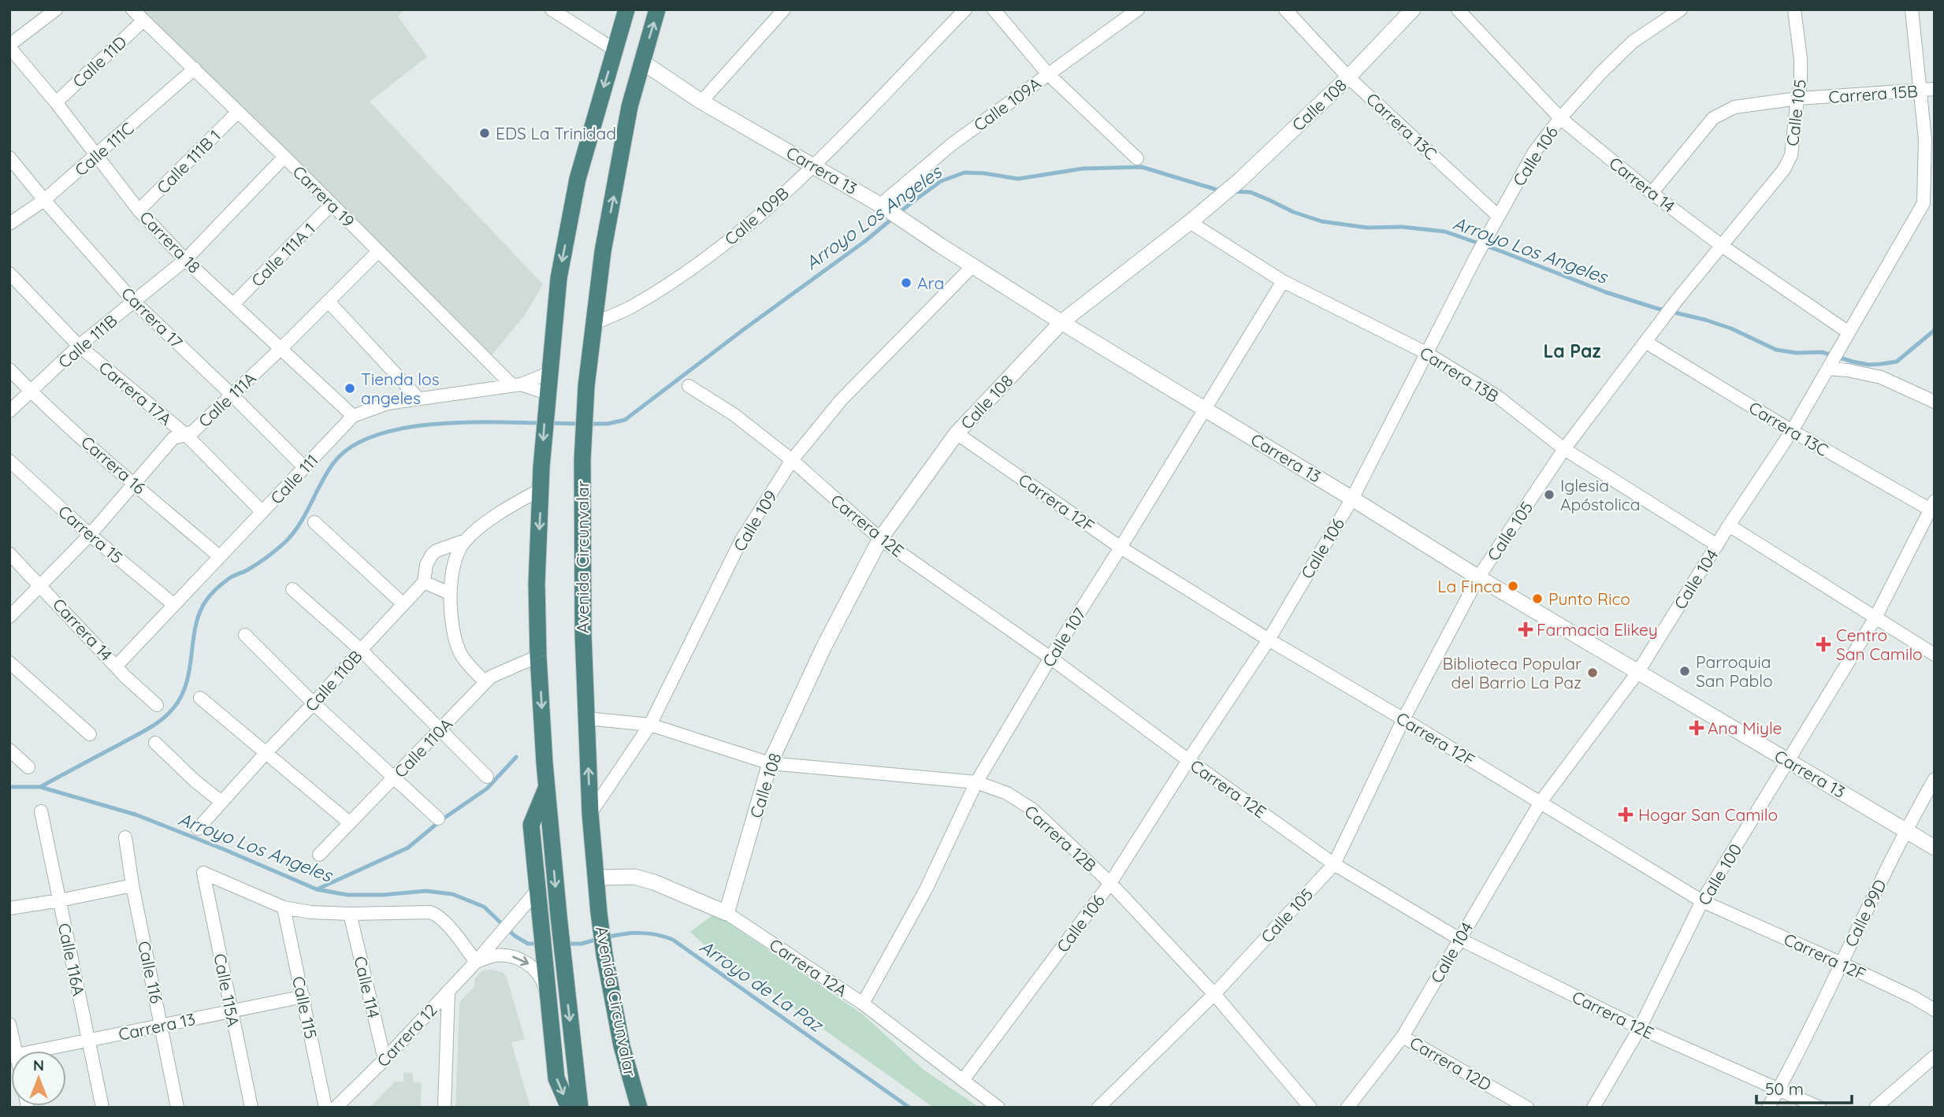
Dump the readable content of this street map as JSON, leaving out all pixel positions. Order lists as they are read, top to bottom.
{
  "streets": {
    "highway": ["Avenida Circunvalar"],
    "street": [
      "Calle 11D",
      "Carrera 15B",
      "Calle 109A",
      "Calle 108",
      "Calle 105",
      "Carrera 13C",
      "Calle 111C",
      "Calle 106",
      "Calle 111B 1",
      "Carrera 13",
      "Carrera 14",
      "Carrera 19",
      "Calle 109B",
      "Carrera 18",
      "Calle 111A 1",
      "Carrera 17",
      "Calle 111B",
      "Carrera 13B",
      "Carrera 17A",
      "Calle 111A",
      "Carrera 16",
      "Calle 111",
      "Carrera 12F",
      "Calle 109",
      "Carrera 12E",
      "Carrera 15",
      "Calle 104",
      "Calle 107",
      "Calle 110B",
      "Calle 110A",
      "Carrera 12B",
      "Calle 100",
      "Calle 99D",
      "Calle 116A",
      "Carrera 12A",
      "Calle 116",
      "Calle 114",
      "Calle 115A",
      "Calle 115",
      "Carrera 12",
      "Carrera 12D"
    ]
  },
  "crossings": [
    ["Calle 11D", "Carrera 19"],
    ["Calle 11D", "Carrera 18"],
    ["Carrera 15B", "Calle 105"],
    ["Carrera 15B", "Carrera 14"],
    ["Carrera 15B", "Calle 104"],
    ["Calle 109A", "Carrera 13"],
    ["Calle 108", "Carrera 13C"],
    ["Calle 108", "Carrera 13"],
    ["Calle 108", "Carrera 13B"],
    ["Calle 108", "Carrera 12F"],
    ["Calle 108", "Carrera 12E"],
    ["Calle 108", "Carrera 12B"],
    ["Calle 108", "Carrera 12A"],
    ["Calle 105", "Carrera 13C"],
    ["Calle 105", "Carrera 13"],
    ["Calle 105", "Carrera 14"],
    ["Calle 105", "Carrera 13B"],
    ["Calle 105", "Carrera 12F"],
    ["Calle 105", "Carrera 12E"],
    ["Calle 105", "Carrera 12B"],
    ["Carrera 13C", "Calle 106"],
    ["Carrera 13C", "Calle 104"],
    ["Carrera 13C", "Calle 100"],
    ["Calle 111C", "Carrera 19"],
    ["Calle 111C", "Carrera 18"],
    ["Calle 111C", "Carrera 17"],
    ["Calle 106", "Carrera 13"],
    ["Calle 106", "Carrera 14"],
    ["Calle 106", "Carrera 13B"],
    ["Calle 106", "Carrera 12F"],
    ["Calle 106", "Carrera 12E"],
    ["Calle 106", "Carrera 12B"],
    ["Calle 106", "Carrera 12A"],
    ["Calle 111B 1", "Carrera 19"],
    ["Calle 111B 1", "Carrera 18"],
    ["Carrera 13", "Calle 109B"],
    ["Carrera 13", "Calle 109"],
    ["Carrera 13", "Avenida Circunvalar"],
    ["Carrera 13", "Calle 104"],
    ["Carrera 13", "Calle 107"],
    ["Carrera 13", "Calle 100"],
    ["Carrera 13", "Calle 99D"],
    ["Carrera 13", "Calle 116A"],
    ["Carrera 13", "Calle 116"],
    ["Carrera 13", "Calle 115A"],
    ["Carrera 13", "Calle 115"],
    ["Carrera 14", "Calle 111A"],
    ["Carrera 14", "Calle 111"],
    ["Carrera 14", "Calle 104"],
    ["Carrera 19", "Calle 111A 1"],
    ["Carrera 19", "Calle 111B"],
    ["Carrera 19", "Calle 111A"],
    ["Carrera 19", "Calle 111"],
    ["Calle 109B", "Avenida Circunvalar"],
    ["Carrera 18", "Calle 111A 1"],
    ["Carrera 18", "Calle 111B"],
    ["Carrera 18", "Calle 111A"],
    ["Carrera 18", "Calle 111"],
    ["Carrera 17", "Calle 111B"],
    ["Carrera 17", "Calle 111A"],
    ["Carrera 17", "Calle 111"],
    ["Calle 111B", "Carrera 17A"],
    ["Calle 111B", "Carrera 16"],
    ["Carrera 13B", "Calle 104"],
    ["Carrera 13B", "Calle 107"],
    ["Carrera 17A", "Calle 111A"],
    ["Carrera 17A", "Calle 111"],
    ["Calle 111A", "Carrera 16"],
    ["Calle 111A", "Carrera 15"],
    ["Carrera 16", "Calle 111"],
    ["Calle 111", "Carrera 15"],
    ["Carrera 12F", "Calle 104"],
    ["Carrera 12F", "Calle 107"],
    ["Carrera 12F", "Calle 100"],
    ["Carrera 12F", "Calle 99D"],
    ["Calle 109", "Carrera 12E"],
    ["Calle 109", "Avenida Circunvalar"],
    ["Calle 109", "Carrera 12B"],
    ["Carrera 12E", "Calle 104"],
    ["Carrera 12E", "Calle 107"],
    ["Carrera 12E", "Calle 100"],
    ["Carrera 12E", "Calle 99D"],
    ["Avenida Circunvalar", "Carrera 12B"],
    ["Avenida Circunvalar", "Carrera 12A"],
    ["Calle 104", "Carrera 12D"],
    ["Calle 107", "Carrera 12B"],
    ["Calle 107", "Carrera 12A"],
    ["Calle 114", "Carrera 12"],
    ["Calle 115A", "Calle 115"]
  ],
  "districts": ["La Paz"],
  "water": ["Arroyo Los Angeles", "Arroyo de La Paz"],
  "places": {
    "other": [
      "EDS La Trinidad",
      "Ara",
      "Tienda los angeles",
      "Iglesia Apóstolica",
      "La Finca",
      "Punto Rico",
      "Parroquia San Pablo",
      "Biblioteca Popular del Barrio La Paz"
    ],
    "health": [
      "Farmacia Elikey",
      "Centro San Camilo",
      "Ana Miyle",
      "Hogar San Camilo"
    ]
  },
  "scale_bar": "50 m",
  "north": "top"
}
